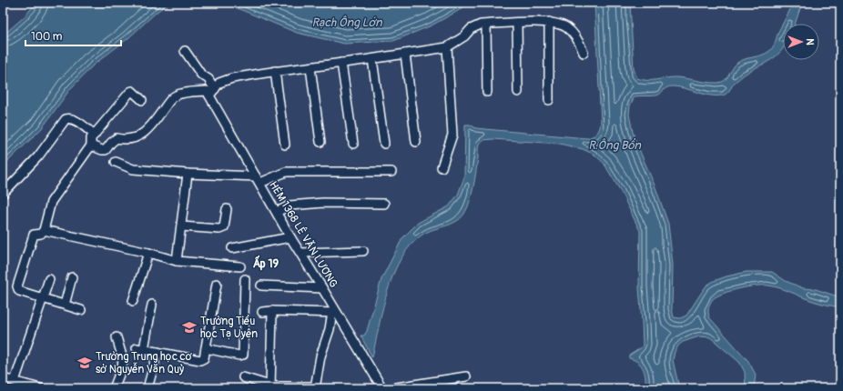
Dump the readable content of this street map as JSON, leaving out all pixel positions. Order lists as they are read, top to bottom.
{
  "streets": {
    "street": ["HẺM 1368 LÊ VĂN LƯƠNG"]
  },
  "districts": ["Ấp 19"],
  "water": ["Rạch Ông Lớn", "R.Ông Bổn"],
  "places": {
    "school or university": ["Trường Tiểu học Tạ Uyên", "Trường Trung học cơ sở Nguyễn Văn Quỳ"]
  },
  "scale_bar": "100 m",
  "north": "right"
}
